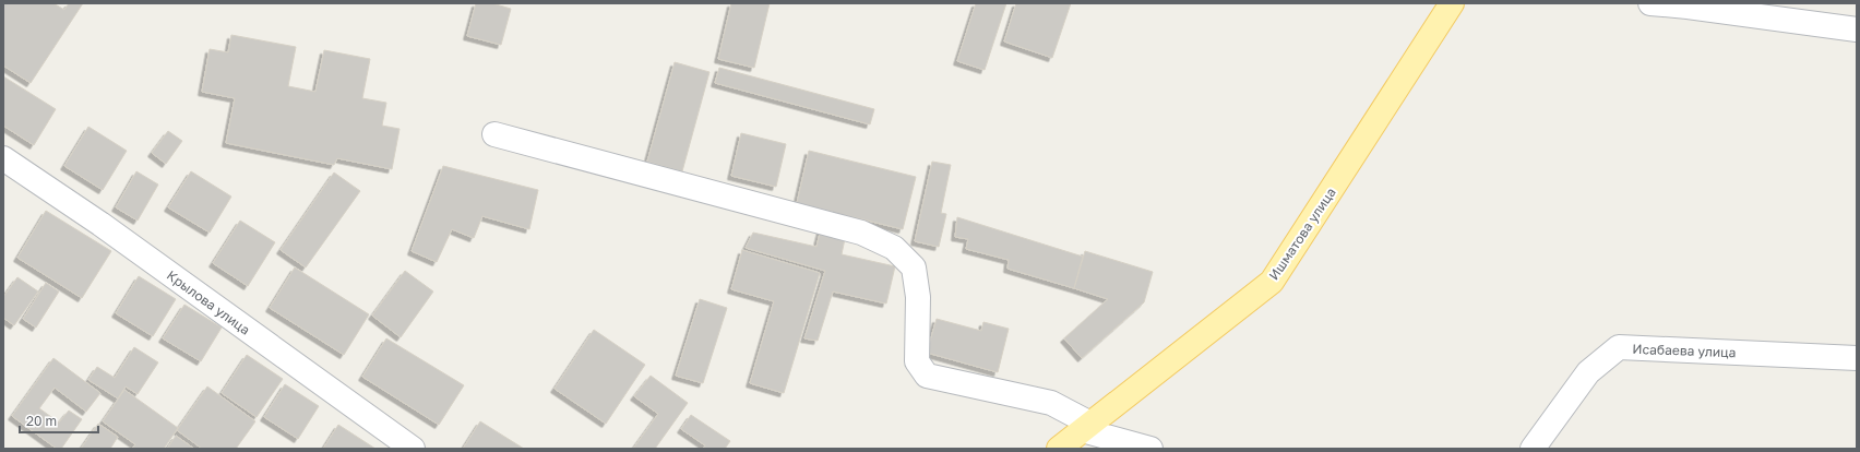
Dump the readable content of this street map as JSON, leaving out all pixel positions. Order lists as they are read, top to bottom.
{
  "streets": {
    "main road": ["Ишматова улица"],
    "street": ["Крылова улица", "Исабаева улица"]
  },
  "scale_bar": "20 m"
}
